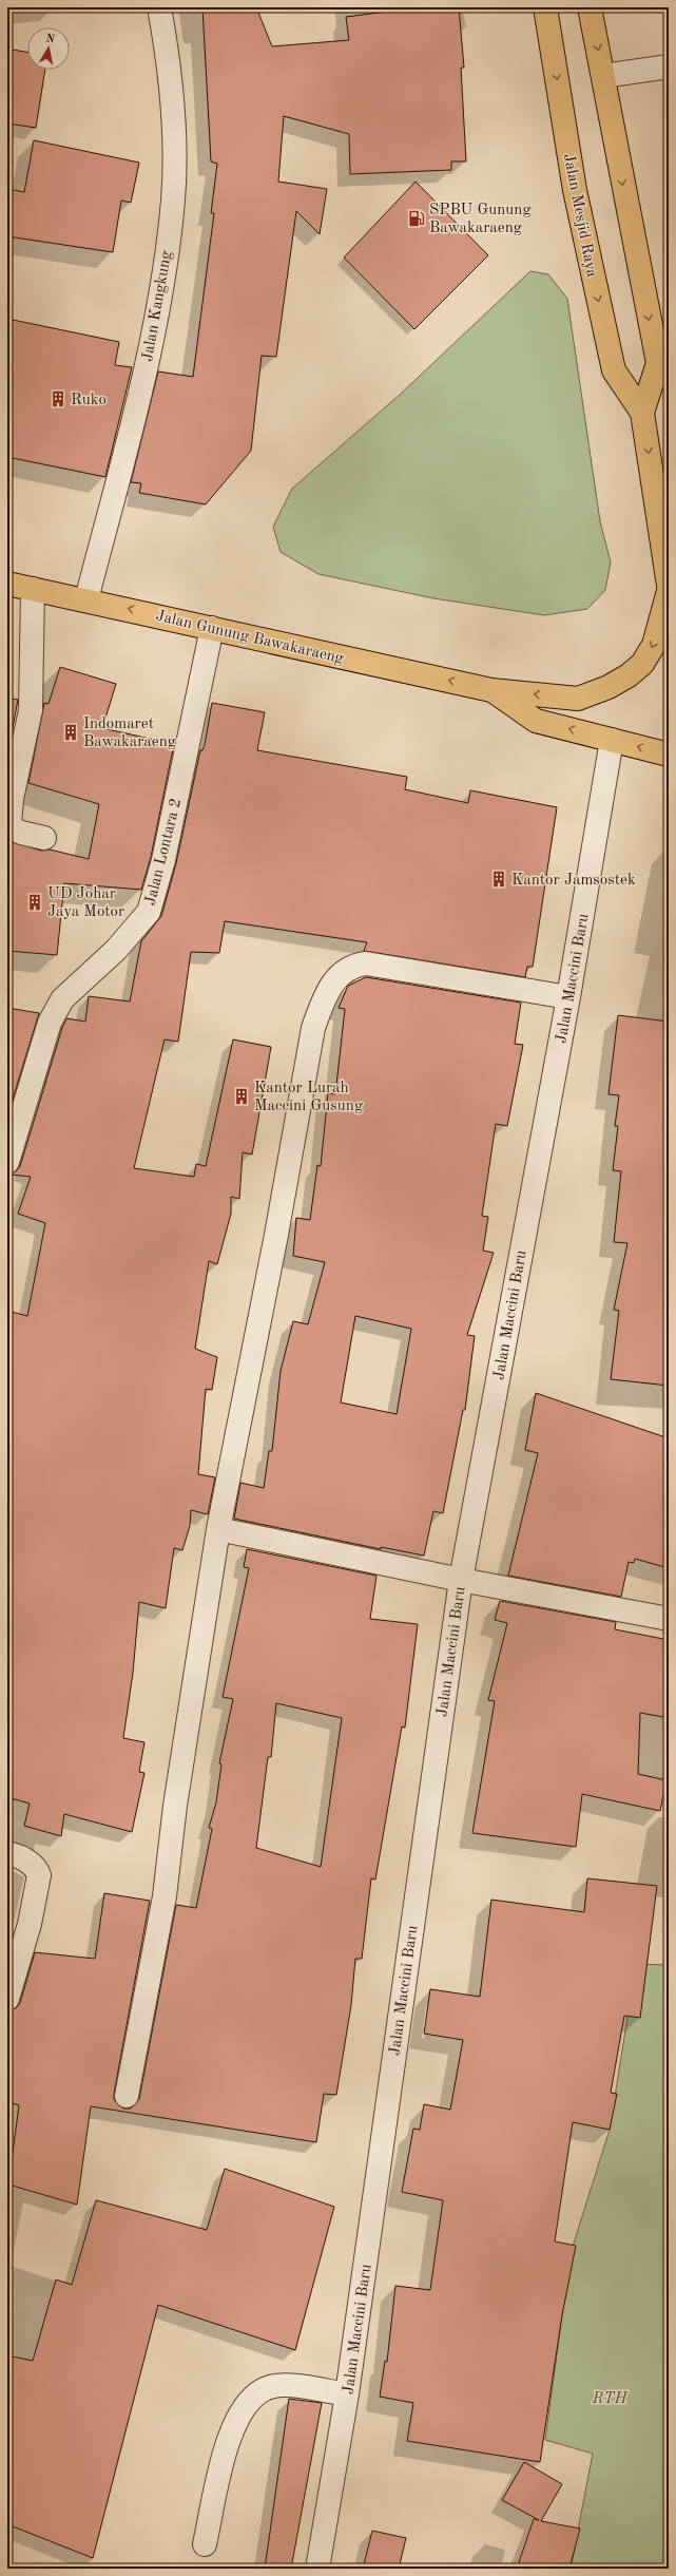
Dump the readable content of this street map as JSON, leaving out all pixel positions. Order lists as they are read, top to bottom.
{
  "streets": {
    "highway": ["Jalan Mesjid Raya", "Jalan Gunung Bawakaraeng"],
    "street": ["Jalan Kangkung", "Jalan Lontara 2", "Jalan Maccini Baru"]
  },
  "crossings": [
    ["Jalan Kangkung", "Jalan Gunung Bawakaraeng"],
    ["Jalan Gunung Bawakaraeng", "Jalan Lontara 2"],
    ["Jalan Gunung Bawakaraeng", "Jalan Maccini Baru"]
  ],
  "one_way": ["Jalan Mesjid Raya", "Jalan Gunung Bawakaraeng"],
  "parks": ["RTH"],
  "places": {
    "fuel station": ["SPBU Gunung Bawakaraeng"],
    "building": [
      "Ruko",
      "Indomaret Bawakaraeng",
      "Kantor Jamsostek",
      "UD Johar Jaya Motor",
      "Kantor Lurah Maccini Gusung"
    ]
  },
  "north": "top"
}
